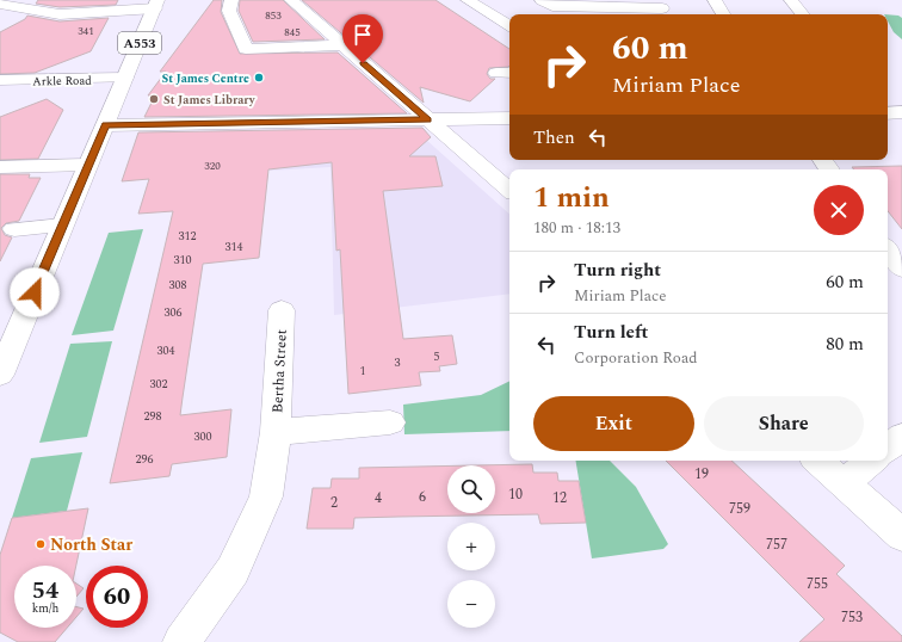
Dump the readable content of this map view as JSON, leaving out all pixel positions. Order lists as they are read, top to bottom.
{
  "streets": {
    "street": ["A553", "Arkle Road", "Bertha Street"]
  },
  "crossings": [
    ["A553", "Arkle Road"]
  ],
  "places": ["St James Centre", "St James Library", "North Star"],
  "house_numbers": [
    "853",
    "341",
    "845",
    "320",
    "312",
    "314",
    "310",
    "308",
    "306",
    "304",
    "5",
    "3",
    "1",
    "302",
    "298",
    "300",
    "296",
    "19",
    "10",
    "6",
    "4",
    "12",
    "2",
    "759",
    "757",
    "755",
    "753"
  ],
  "page": {
    "turn": ["60 m", "Miriam Place"],
    "then": "Then",
    "heading": ["1 min", "180 m · 18:13"],
    "list": [
      {
        "name": "Turn right",
        "note": "Miriam Place",
        "value": "60 m"
      },
      {
        "name": "Turn left",
        "note": "Corporation Road",
        "value": "80 m"
      }
    ],
    "buttons": ["Exit", "Share"],
    "map_buttons": ["+", "−"],
    "speed": "54 km/h",
    "limit": "60"
  }
}
